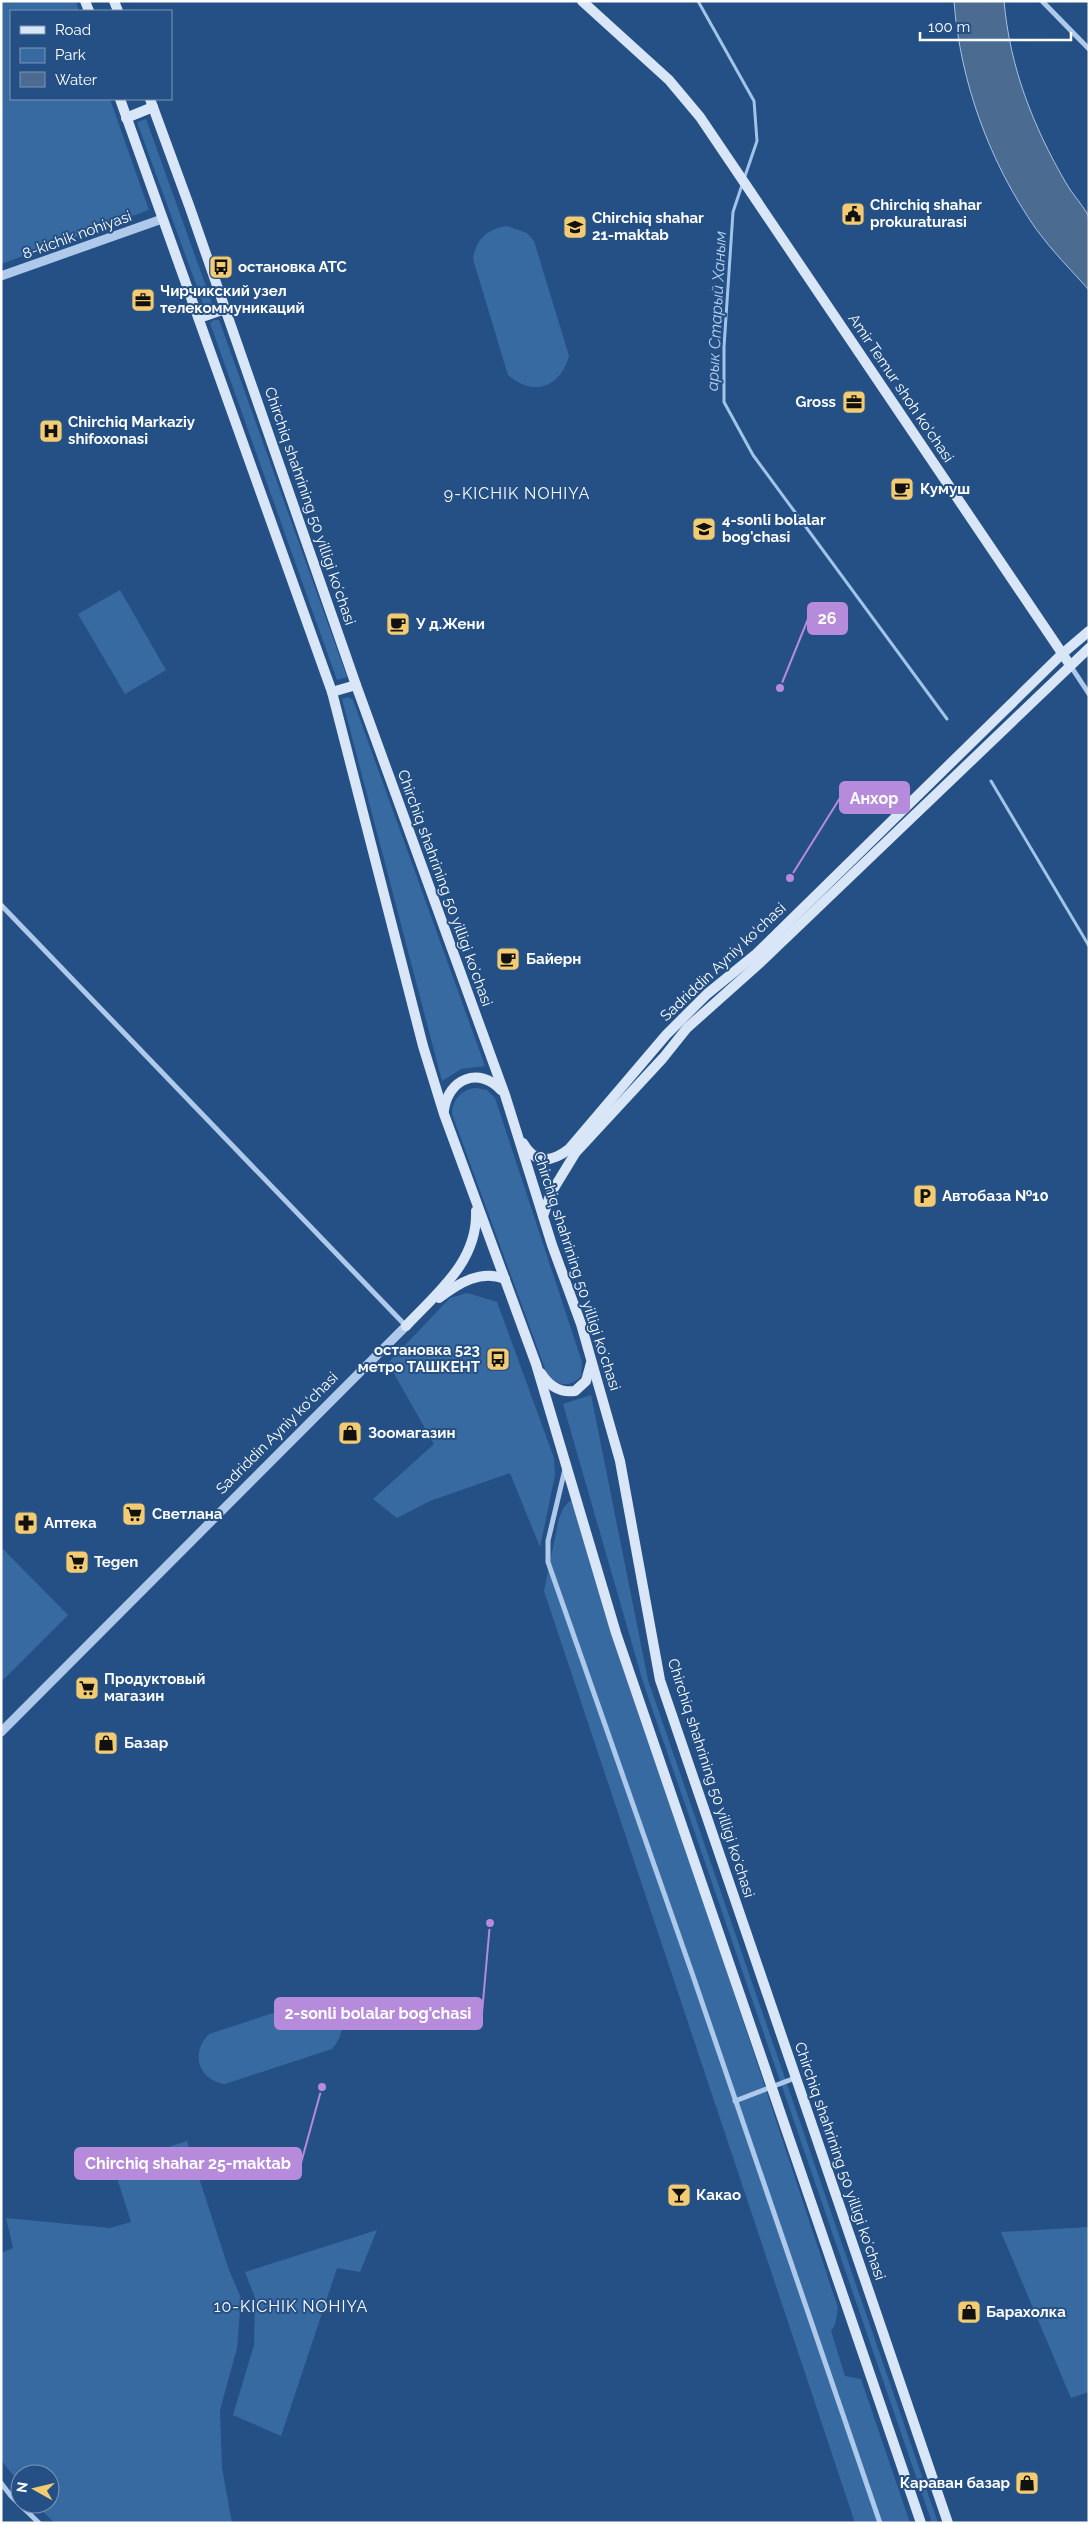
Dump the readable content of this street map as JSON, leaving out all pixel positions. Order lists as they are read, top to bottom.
{
  "streets": {
    "main road": ["Amir Temur shoh ko‘chasi", "Chirchiq shahrining 50 yilligi koʻchasi", "Sadriddin Ayniy ko‘chasi"],
    "street": ["8-kichik nohiyasi"]
  },
  "crossings": [
    ["Amir Temur shoh ko‘chasi", "Sadriddin Ayniy ko‘chasi"],
    ["Chirchiq shahrining 50 yilligi koʻchasi", "Sadriddin Ayniy ko‘chasi"]
  ],
  "districts": ["9-KICHIK NOHIYA", "10-KICHIK NOHIYA"],
  "water": ["арык Старый Ханым"],
  "places": {
    "public building": ["Chirchiq shahar prokuraturasi"],
    "school or university": ["Chirchiq shahar 21-maktab", "4-sonli bolalar bog'chasi"],
    "bus stop": ["остановка АТС", "остановка 523 метро ТАШКЕНТ"],
    "office": ["Чирчикский узел телекоммуникаций", "Gross"],
    "hospital": ["Chirchiq Markaziy shifoxonasi"],
    "cafe": ["Кумуш", "У д.Жени", "Байерн"],
    "other": [
      "26",
      "Анхор",
      "2-sonli bolalar bog'chasi",
      "Chirchiq shahar 25-maktab"
    ],
    "parking": ["Автобаза №10"],
    "shop": [
      "Зоомагазин",
      "Базар",
      "Барахолка",
      "Караван базар"
    ],
    "supermarket": ["Светлана", "Tegen", "Продуктовый магазин"],
    "pharmacy": ["Аптека"],
    "bar": ["Какао"]
  },
  "legend": ["Road", "Park", "Water"],
  "scale_bar": "100 m",
  "north": "left"
}
